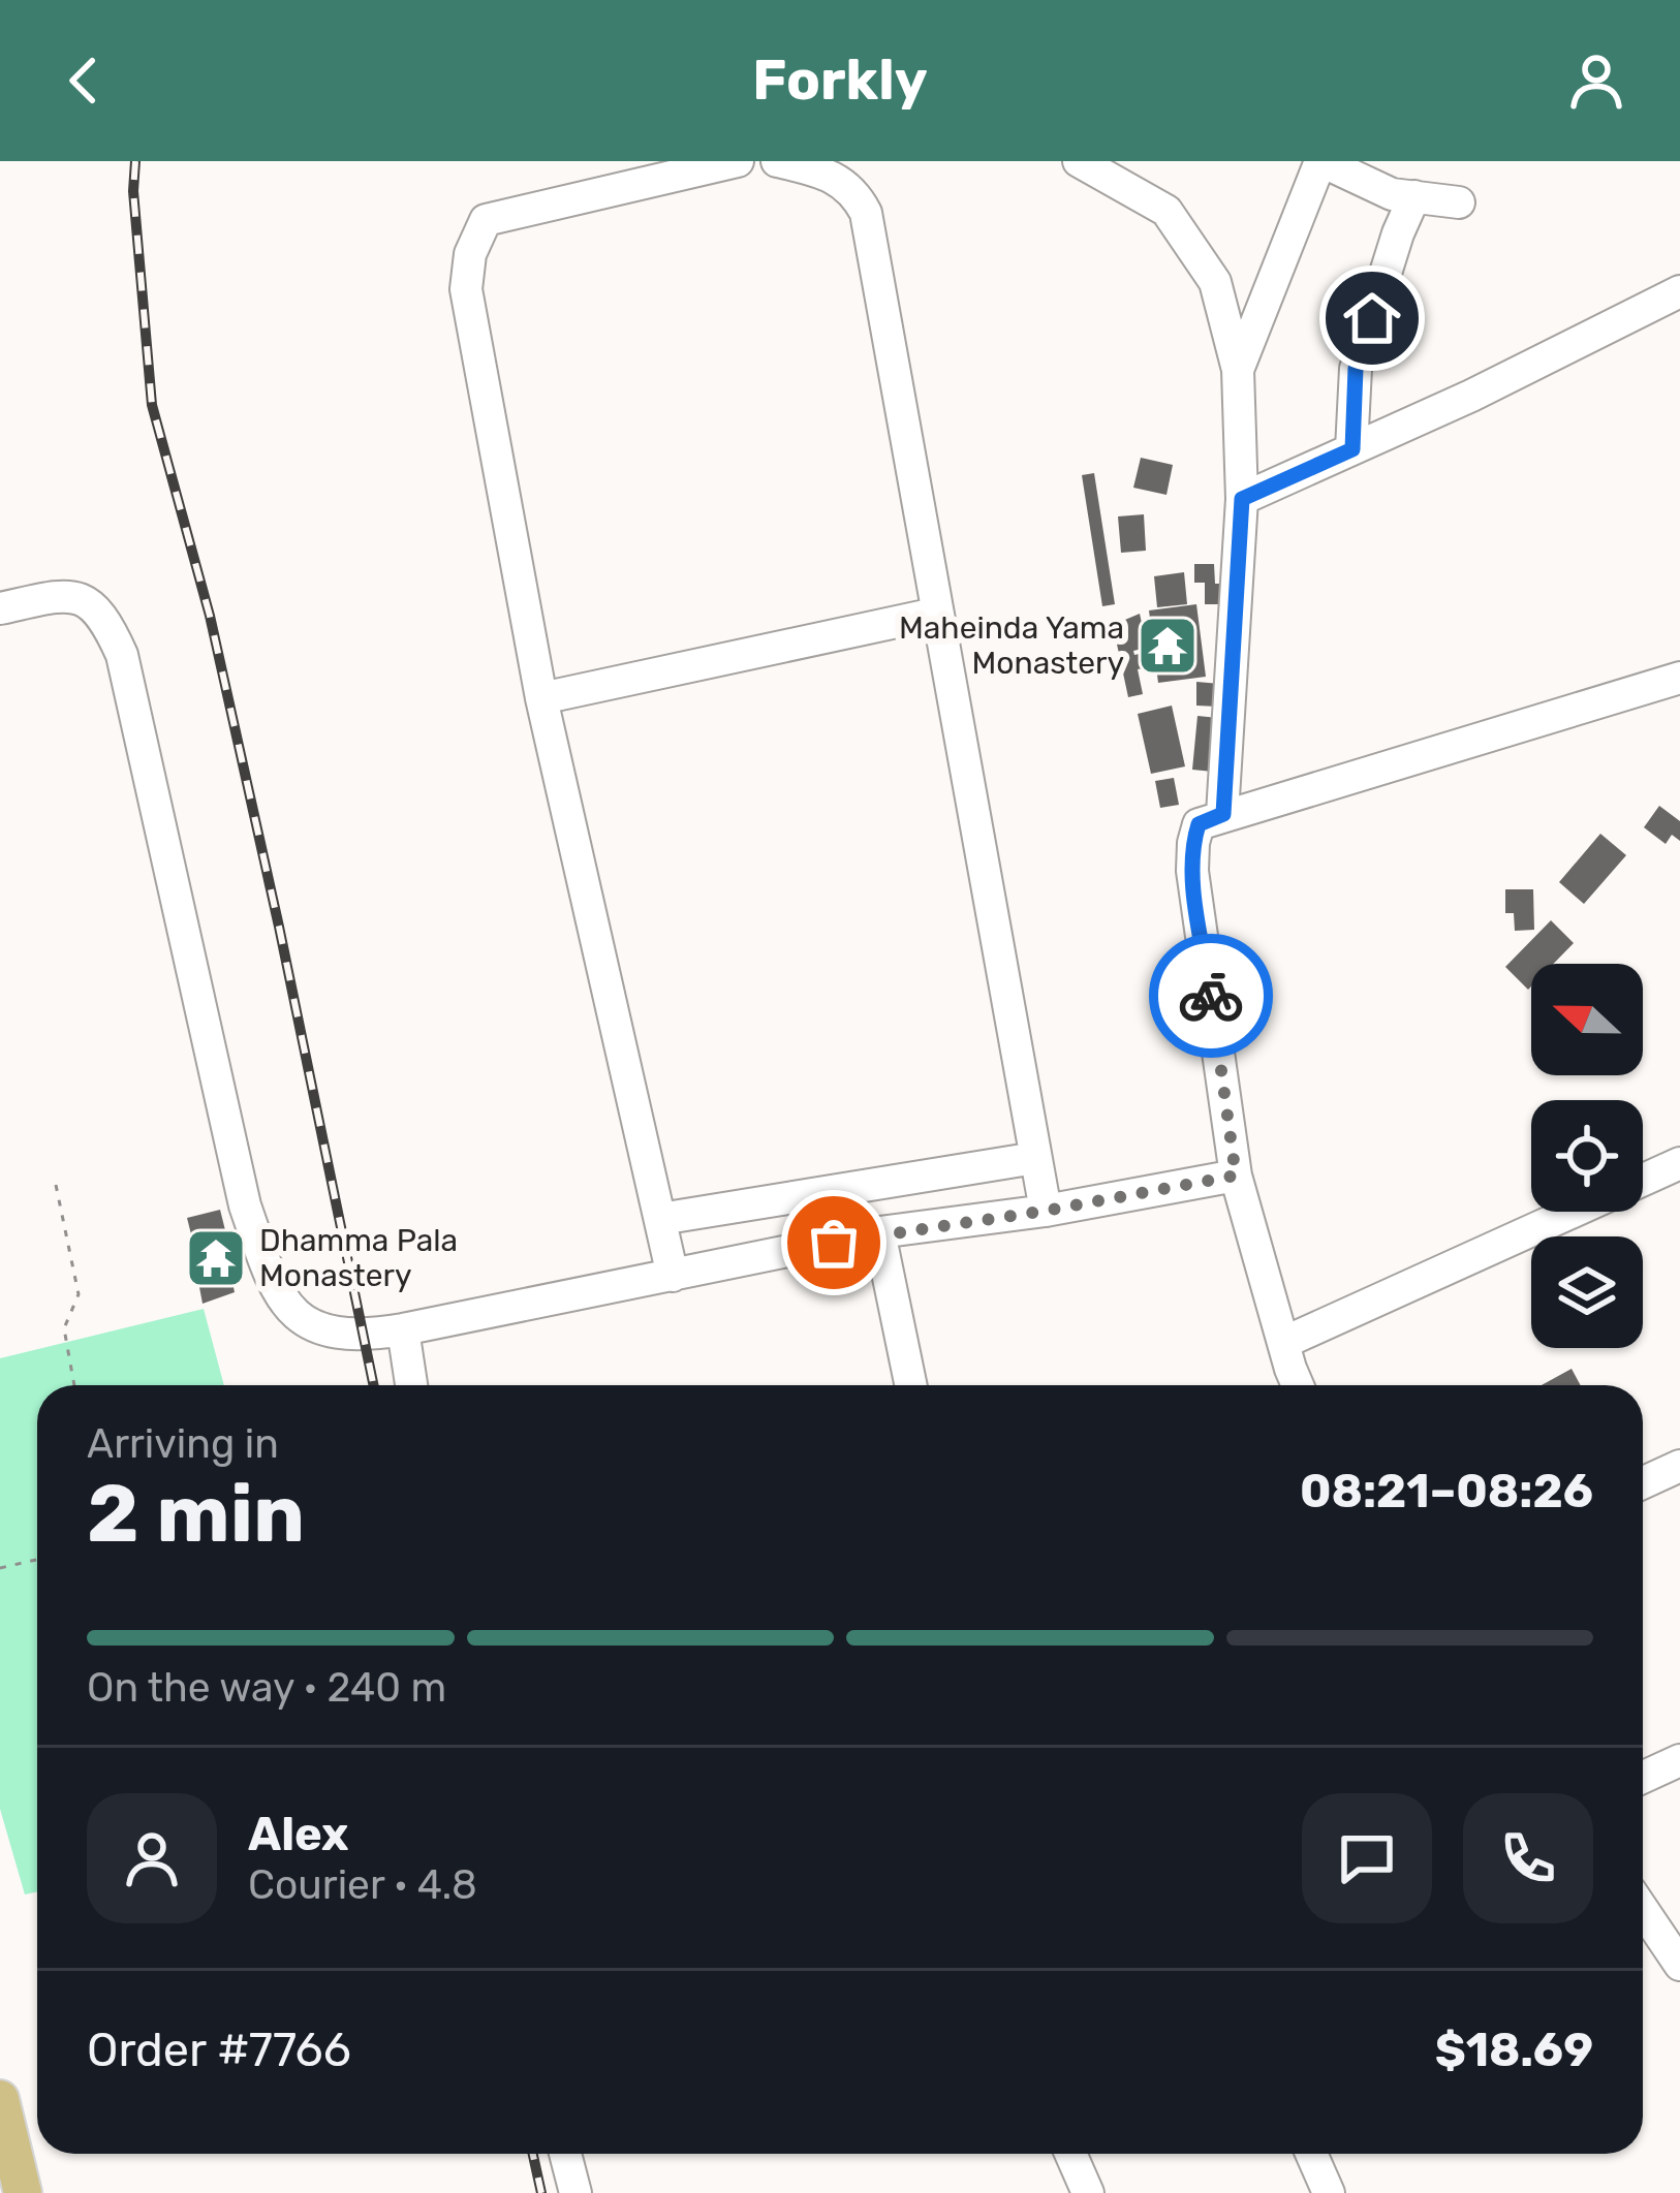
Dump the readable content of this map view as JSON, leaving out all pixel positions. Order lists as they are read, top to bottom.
{
  "places": {
    "temple": ["Maheinda Yama Monastery", "Dhamma Pala Monastery"]
  },
  "north": "left",
  "page": {
    "header": "Forkly",
    "heading": ["2 min", "Arriving in", "08:21–08:26"],
    "panel": [
      "Alex",
      "Courier · 4.8",
      "Order #7766",
      "$18.69"
    ],
    "bar": "On the way · 240 m"
  }
}
